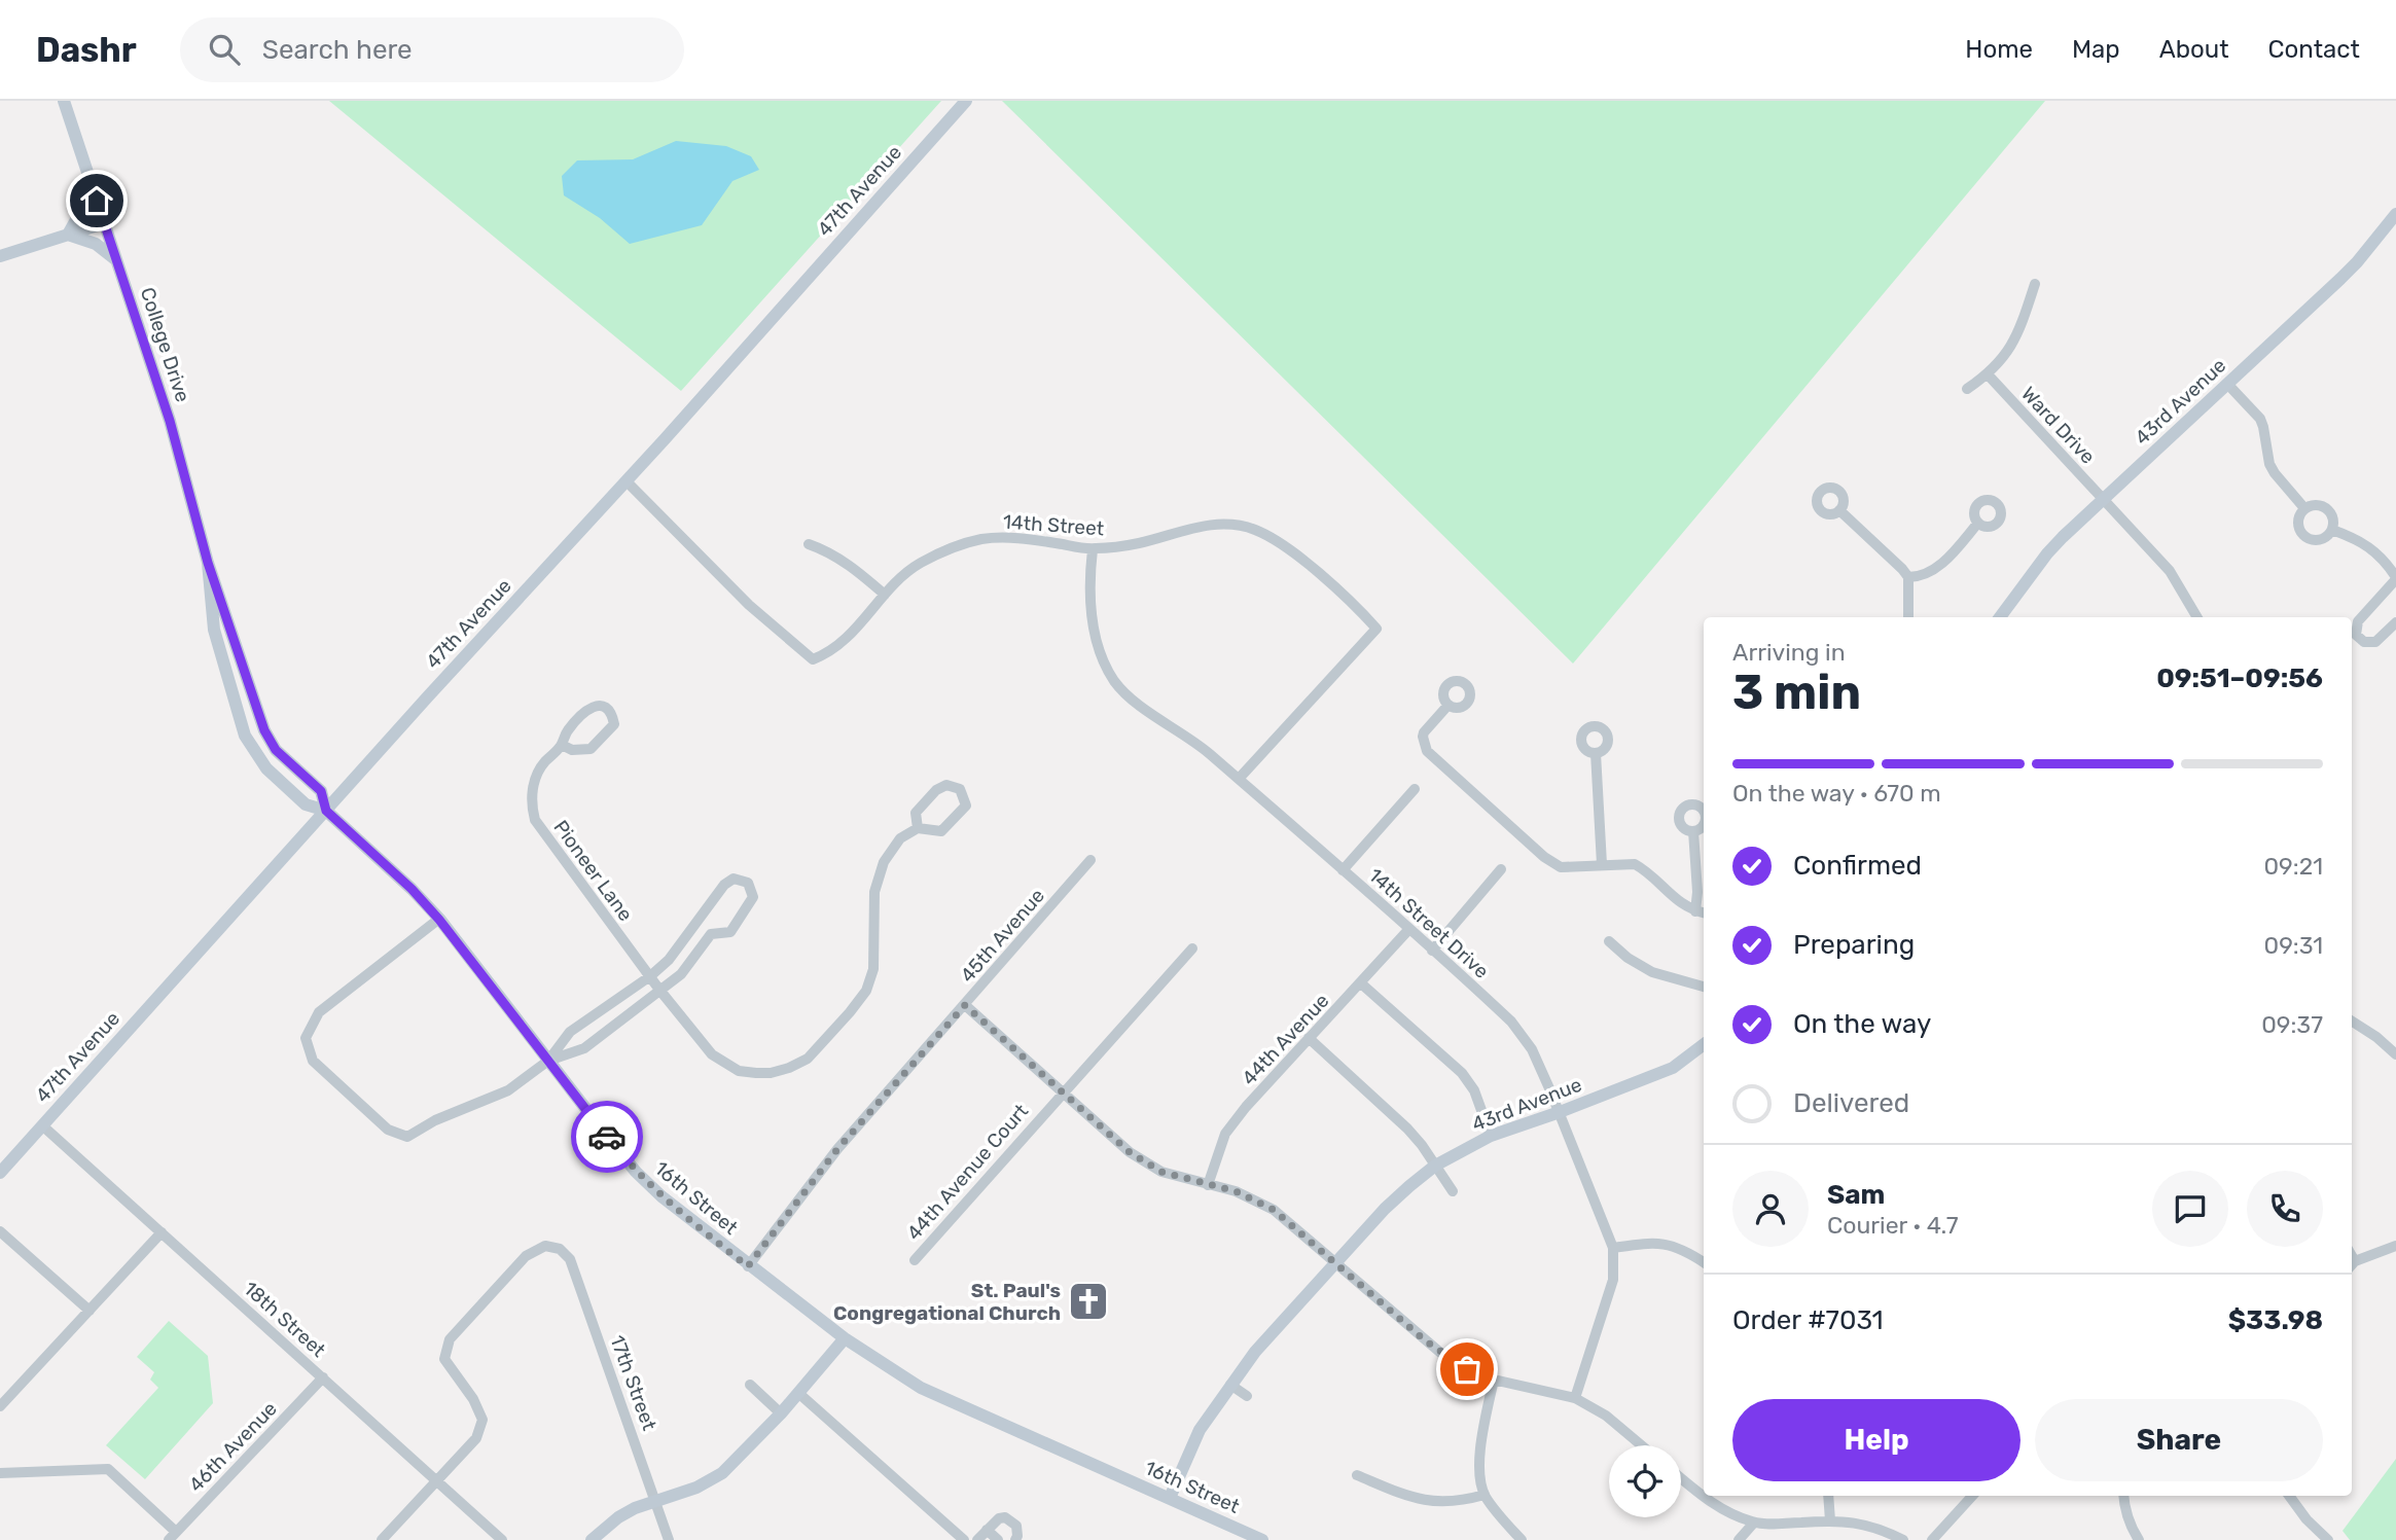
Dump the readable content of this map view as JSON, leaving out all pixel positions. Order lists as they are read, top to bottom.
{
  "streets": {
    "street": [
      "47th Avenue",
      "College Drive",
      "43rd Avenue",
      "Ward Drive",
      "14th Street",
      "Pioneer Lane",
      "14th Street Drive",
      "45th Avenue",
      "44th Avenue",
      "44th Avenue Court",
      "16th Street",
      "18th Street",
      "17th Street",
      "46th Avenue"
    ]
  },
  "crossings": [
    ["47th Avenue", "College Drive"],
    ["47th Avenue", "14th Street"],
    ["47th Avenue", "16th Street"],
    ["47th Avenue", "18th Street"],
    ["College Drive", "16th Street"],
    ["43rd Avenue", "Ward Drive"],
    ["43rd Avenue", "14th Street Drive"],
    ["43rd Avenue", "16th Street"],
    ["14th Street", "14th Street Drive"],
    ["14th Street Drive", "44th Avenue"],
    ["45th Avenue", "16th Street"],
    ["18th Street", "17th Street"],
    ["18th Street", "46th Avenue"]
  ],
  "places": {
    "church": ["St. Paul's Congregational Church"]
  },
  "page": {
    "header": "Dashr",
    "search": "Search here",
    "nav": [
      "Home",
      "Map",
      "About",
      "Contact"
    ],
    "heading": ["3 min", "Arriving in", "09:51–09:56"],
    "panel": [
      "Sam",
      "Courier · 4.7",
      "Order #7031",
      "$33.98"
    ],
    "bar": "On the way · 670 m",
    "list": [
      ["Confirmed", "09:21"],
      ["Preparing", "09:31"],
      ["On the way", "09:37"],
      "Delivered"
    ],
    "buttons": ["Help", "Share"]
  }
}
